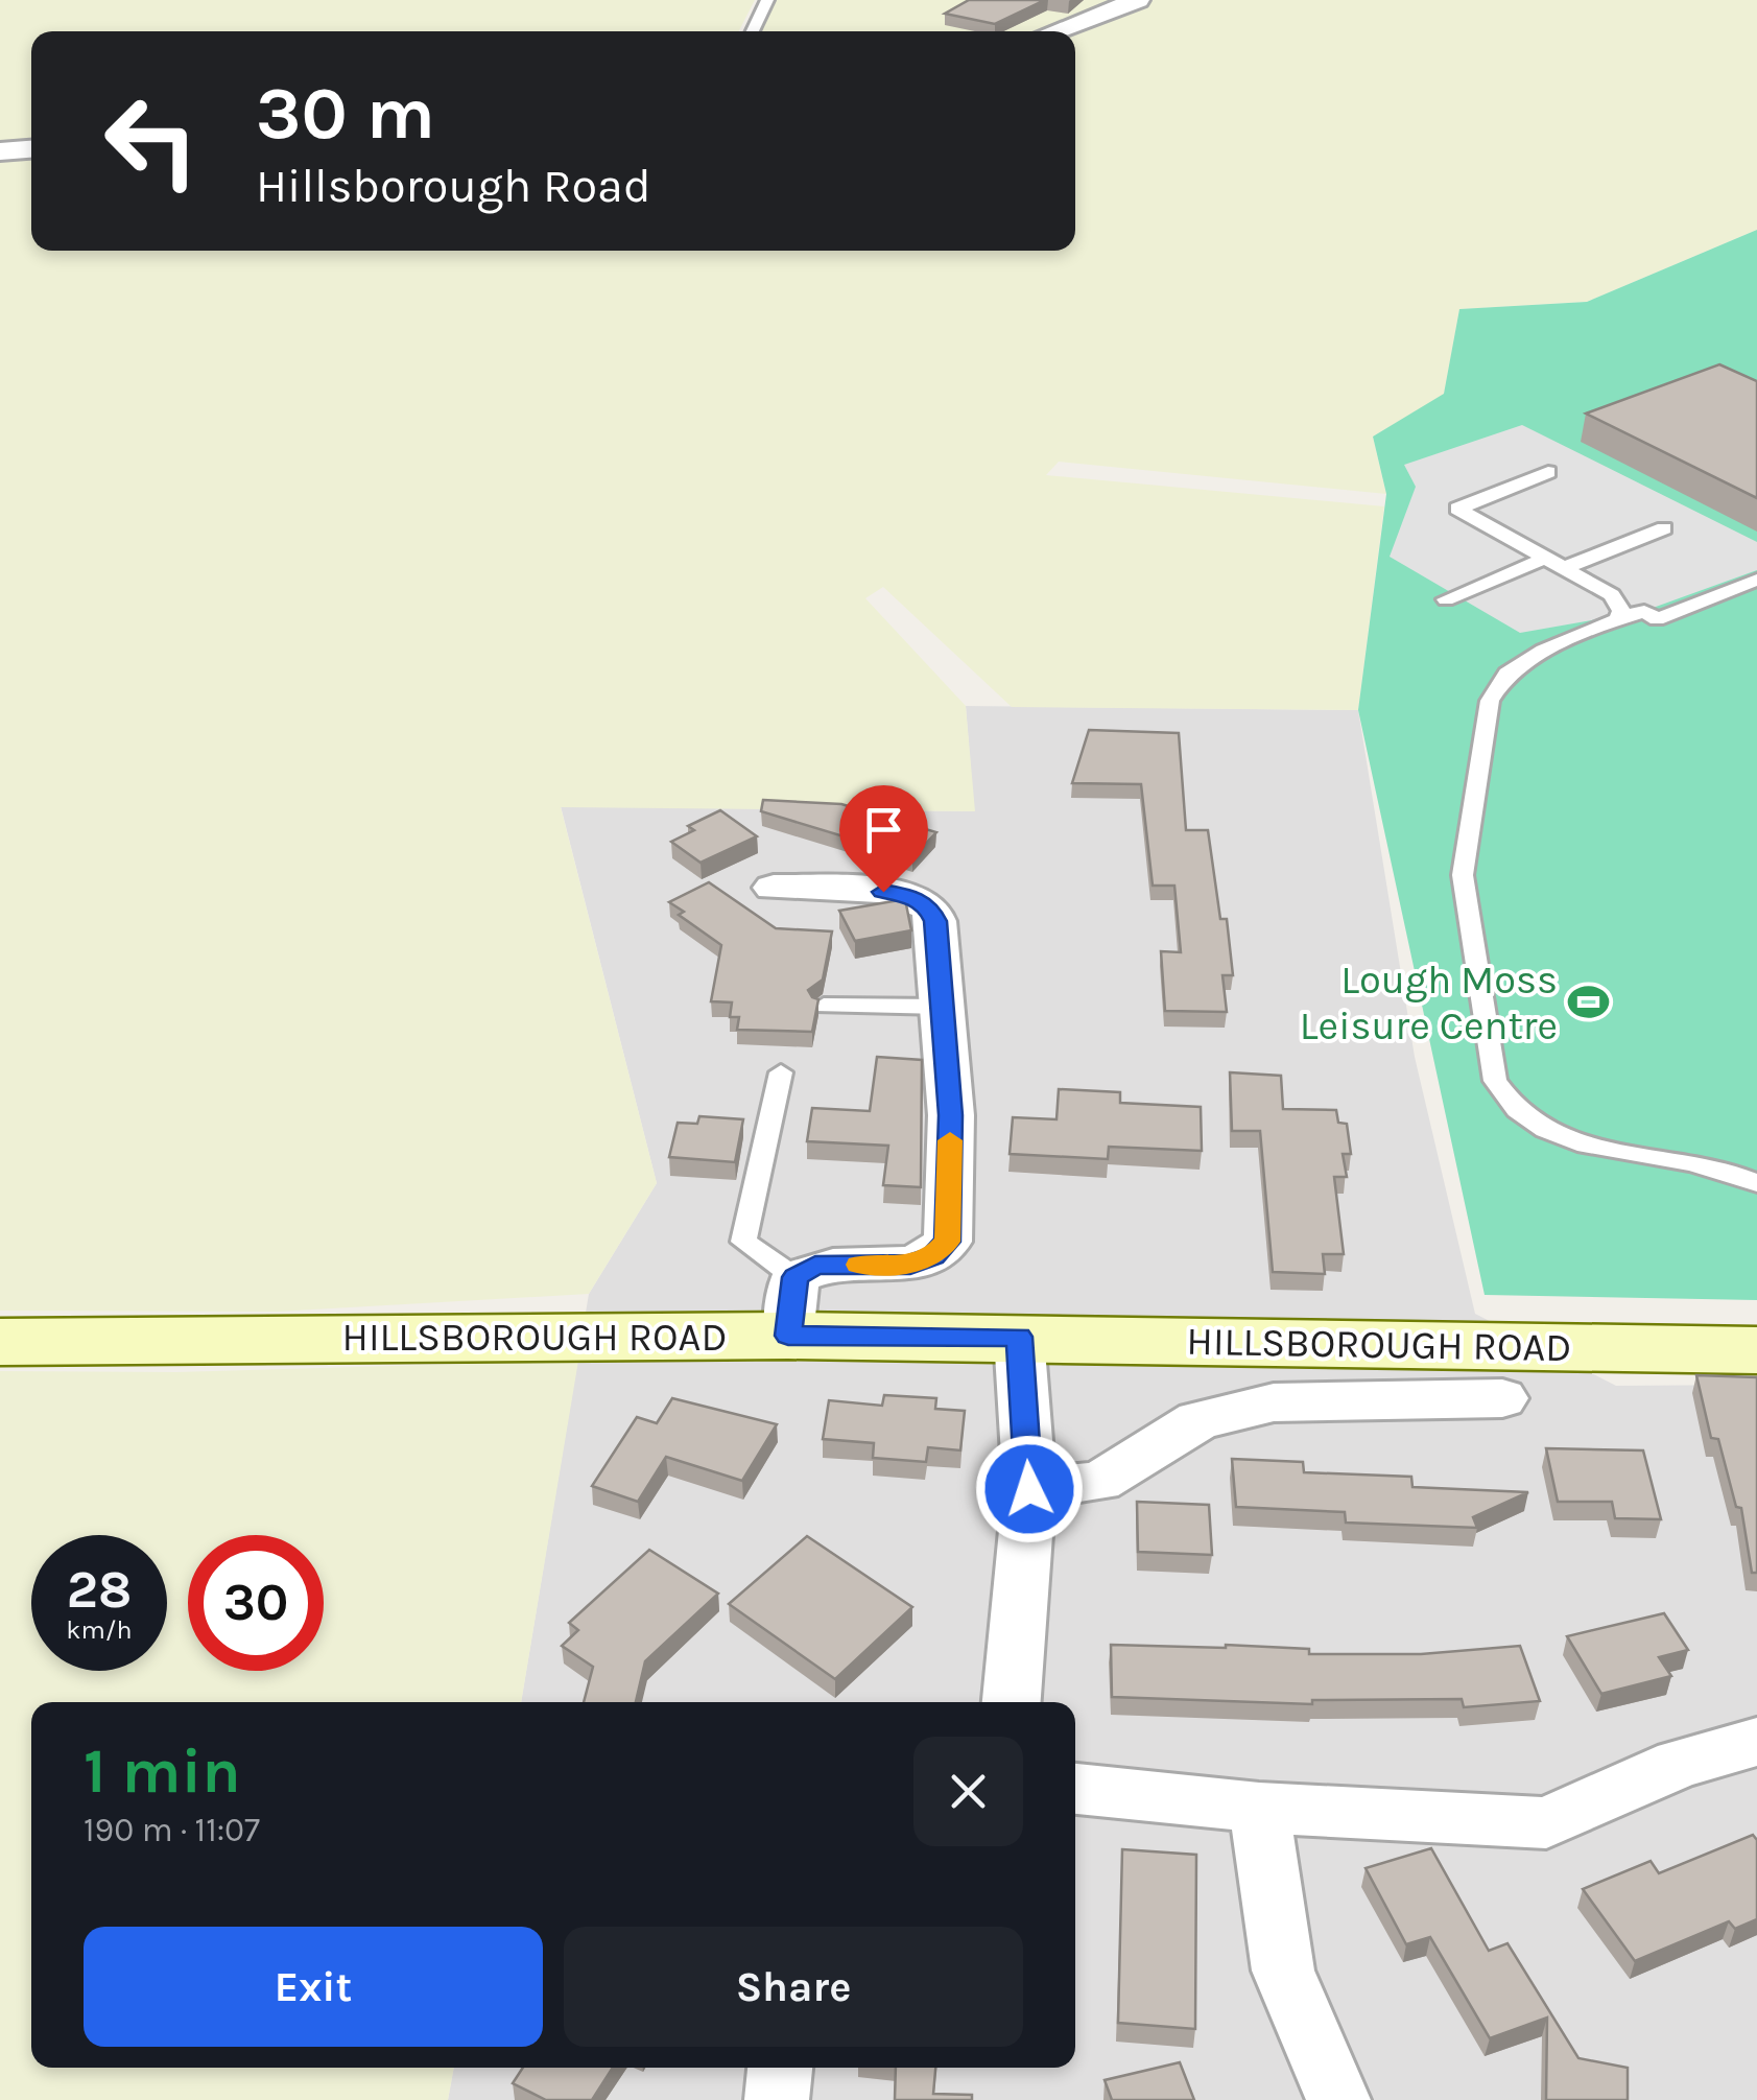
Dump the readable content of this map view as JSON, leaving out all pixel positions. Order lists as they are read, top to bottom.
{
  "streets": {
    "main road": ["HILLSBOROUGH ROAD"]
  },
  "places": {
    "sports": ["Lough Moss Leisure Centre"]
  },
  "page": {
    "turn": ["30 m", "Hillsborough Road"],
    "speed": "28 km/h",
    "limit": "30",
    "heading": ["1 min", "190 m · 11:07"],
    "buttons": ["Exit", "Share"]
  }
}
